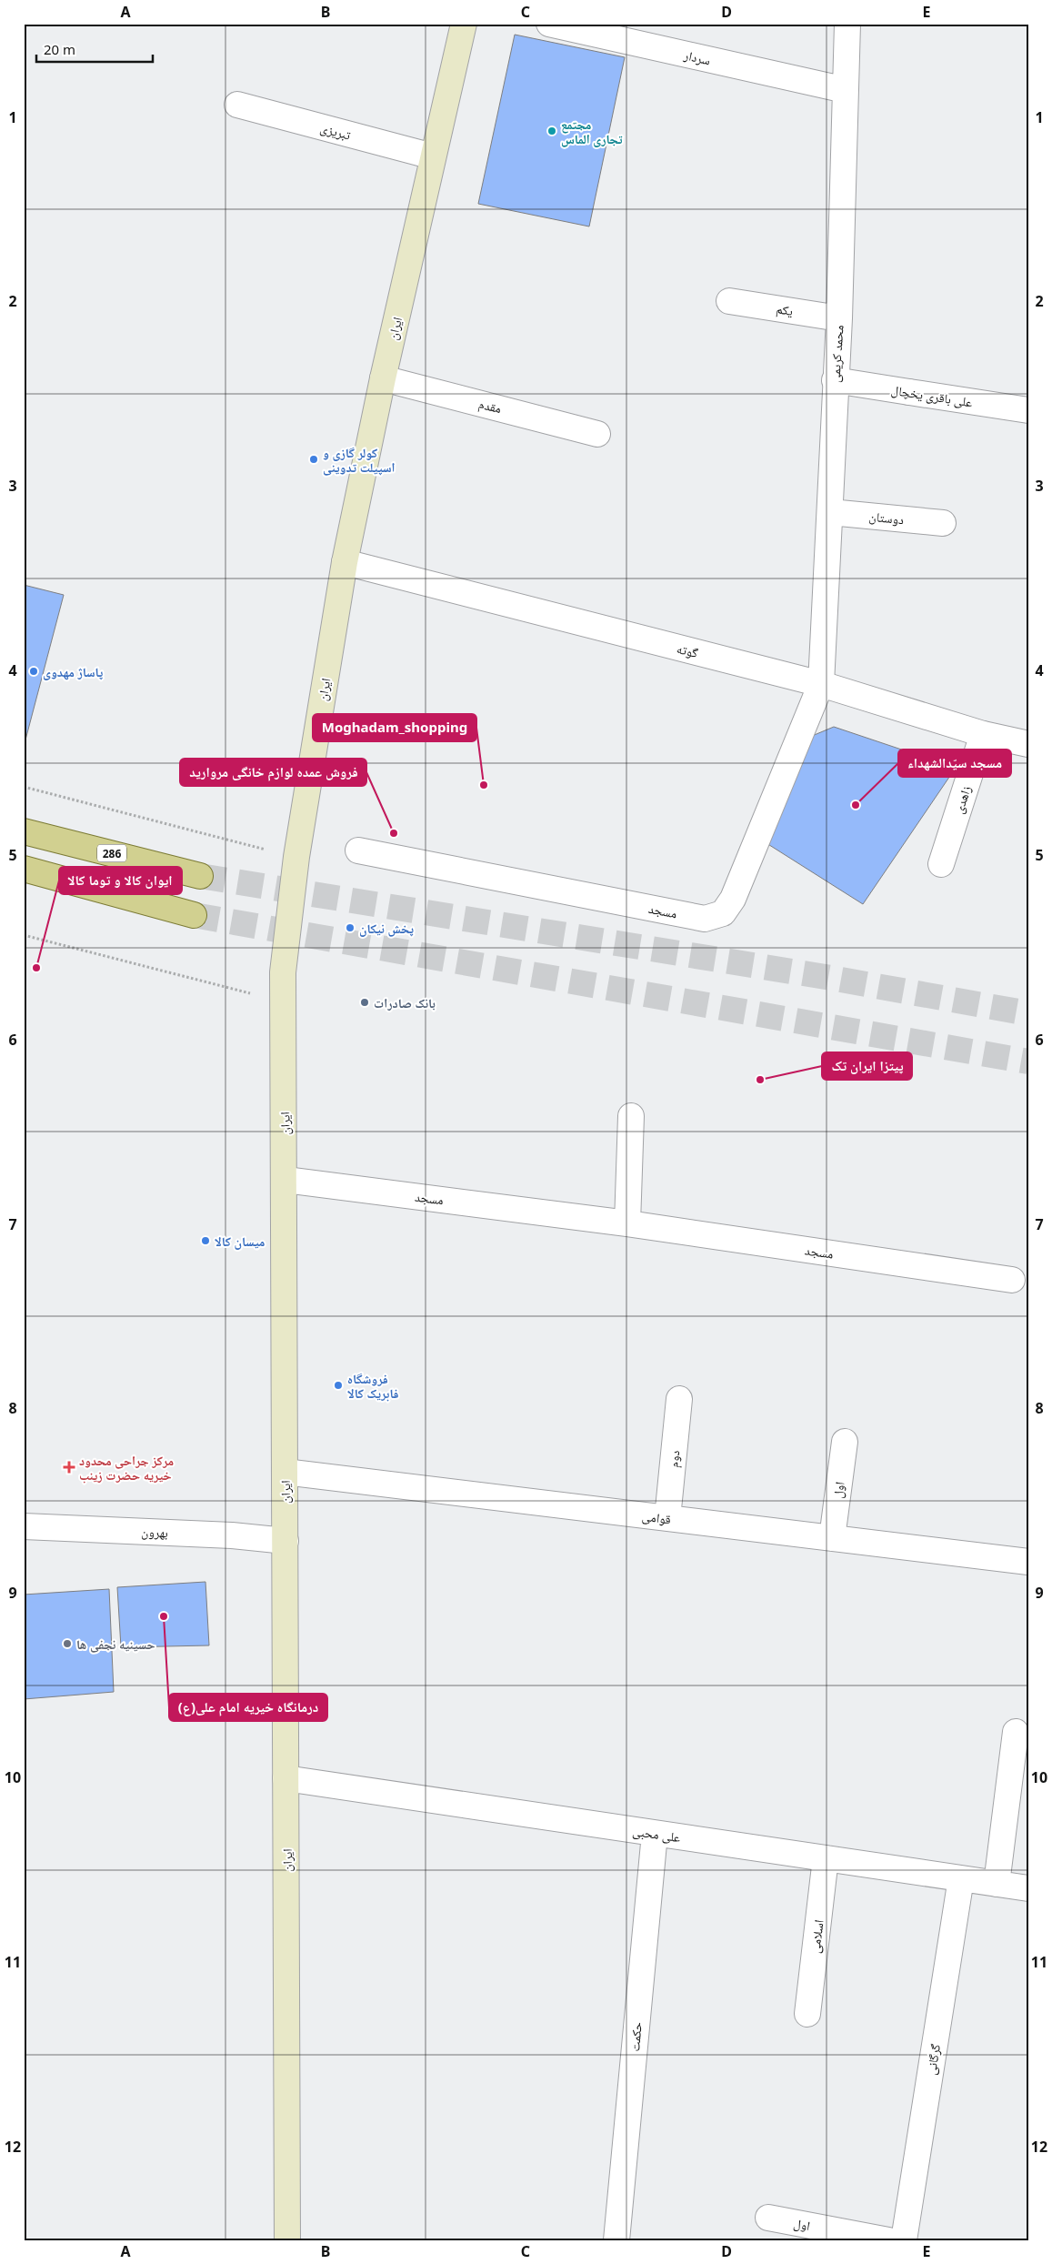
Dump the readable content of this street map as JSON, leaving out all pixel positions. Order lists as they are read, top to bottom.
{
  "streets": {
    "main road": ["ایران", "286"],
    "street": [
      "سردار",
      "تبریزی",
      "یکم",
      "محمد کریمی",
      "علی باقری یخچال",
      "مقدم",
      "دوستان",
      "گوته",
      "زاهدی",
      "مسجد",
      "دوم",
      "اول",
      "قوامی",
      "بهرون",
      "علی محبی",
      "اسلامی",
      "حکمت",
      "گرگانی"
    ]
  },
  "crossings": [
    ["سردار", "محمد کریمی"],
    ["تبریزی", "ایران"],
    ["یکم", "محمد کریمی"],
    ["ایران", "مقدم"],
    ["ایران", "گوته"],
    ["ایران", "مسجد"],
    ["ایران", "قوامی"],
    ["ایران", "بهرون"],
    ["ایران", "علی محبی"],
    ["محمد کریمی", "علی باقری یخچال"],
    ["محمد کریمی", "دوستان"],
    ["محمد کریمی", "گوته"],
    ["محمد کریمی", "مسجد"],
    ["گوته", "زاهدی"],
    ["گوته", "مسجد"],
    ["دوم", "قوامی"],
    ["اول", "قوامی"],
    ["علی محبی", "اسلامی"],
    ["علی محبی", "حکمت"],
    ["علی محبی", "گرگانی"]
  ],
  "places": {
    "other": [
      "مجتمع تجاری الماس",
      "کولر گازی و اسپیلت تدوینی",
      "پاساژ مهدوی",
      "Moghadam_shopping",
      "مسجد سیّدالشهداء",
      "فروش عمده لوازم خانگی مروارید",
      "پخش نیکان",
      "ایوان کالا و توما کالا",
      "بانک صادرات",
      "پیتزا ایران تک",
      "میسان کالا",
      "فروشگاه فابریک کالا",
      "درمانگاه خیریه امام علی(ع)",
      "حسینیه نجفی ها"
    ],
    "health": ["مرکز جراحی محدود خیریه حضرت زینب"]
  },
  "scale_bar": "20 m",
  "grid": {
    "columns": [
      "A",
      "B",
      "C",
      "D",
      "E"
    ],
    "rows": [
      "1",
      "2",
      "3",
      "4",
      "5",
      "6",
      "7",
      "8",
      "9",
      "10",
      "11",
      "12"
    ]
  }
}
